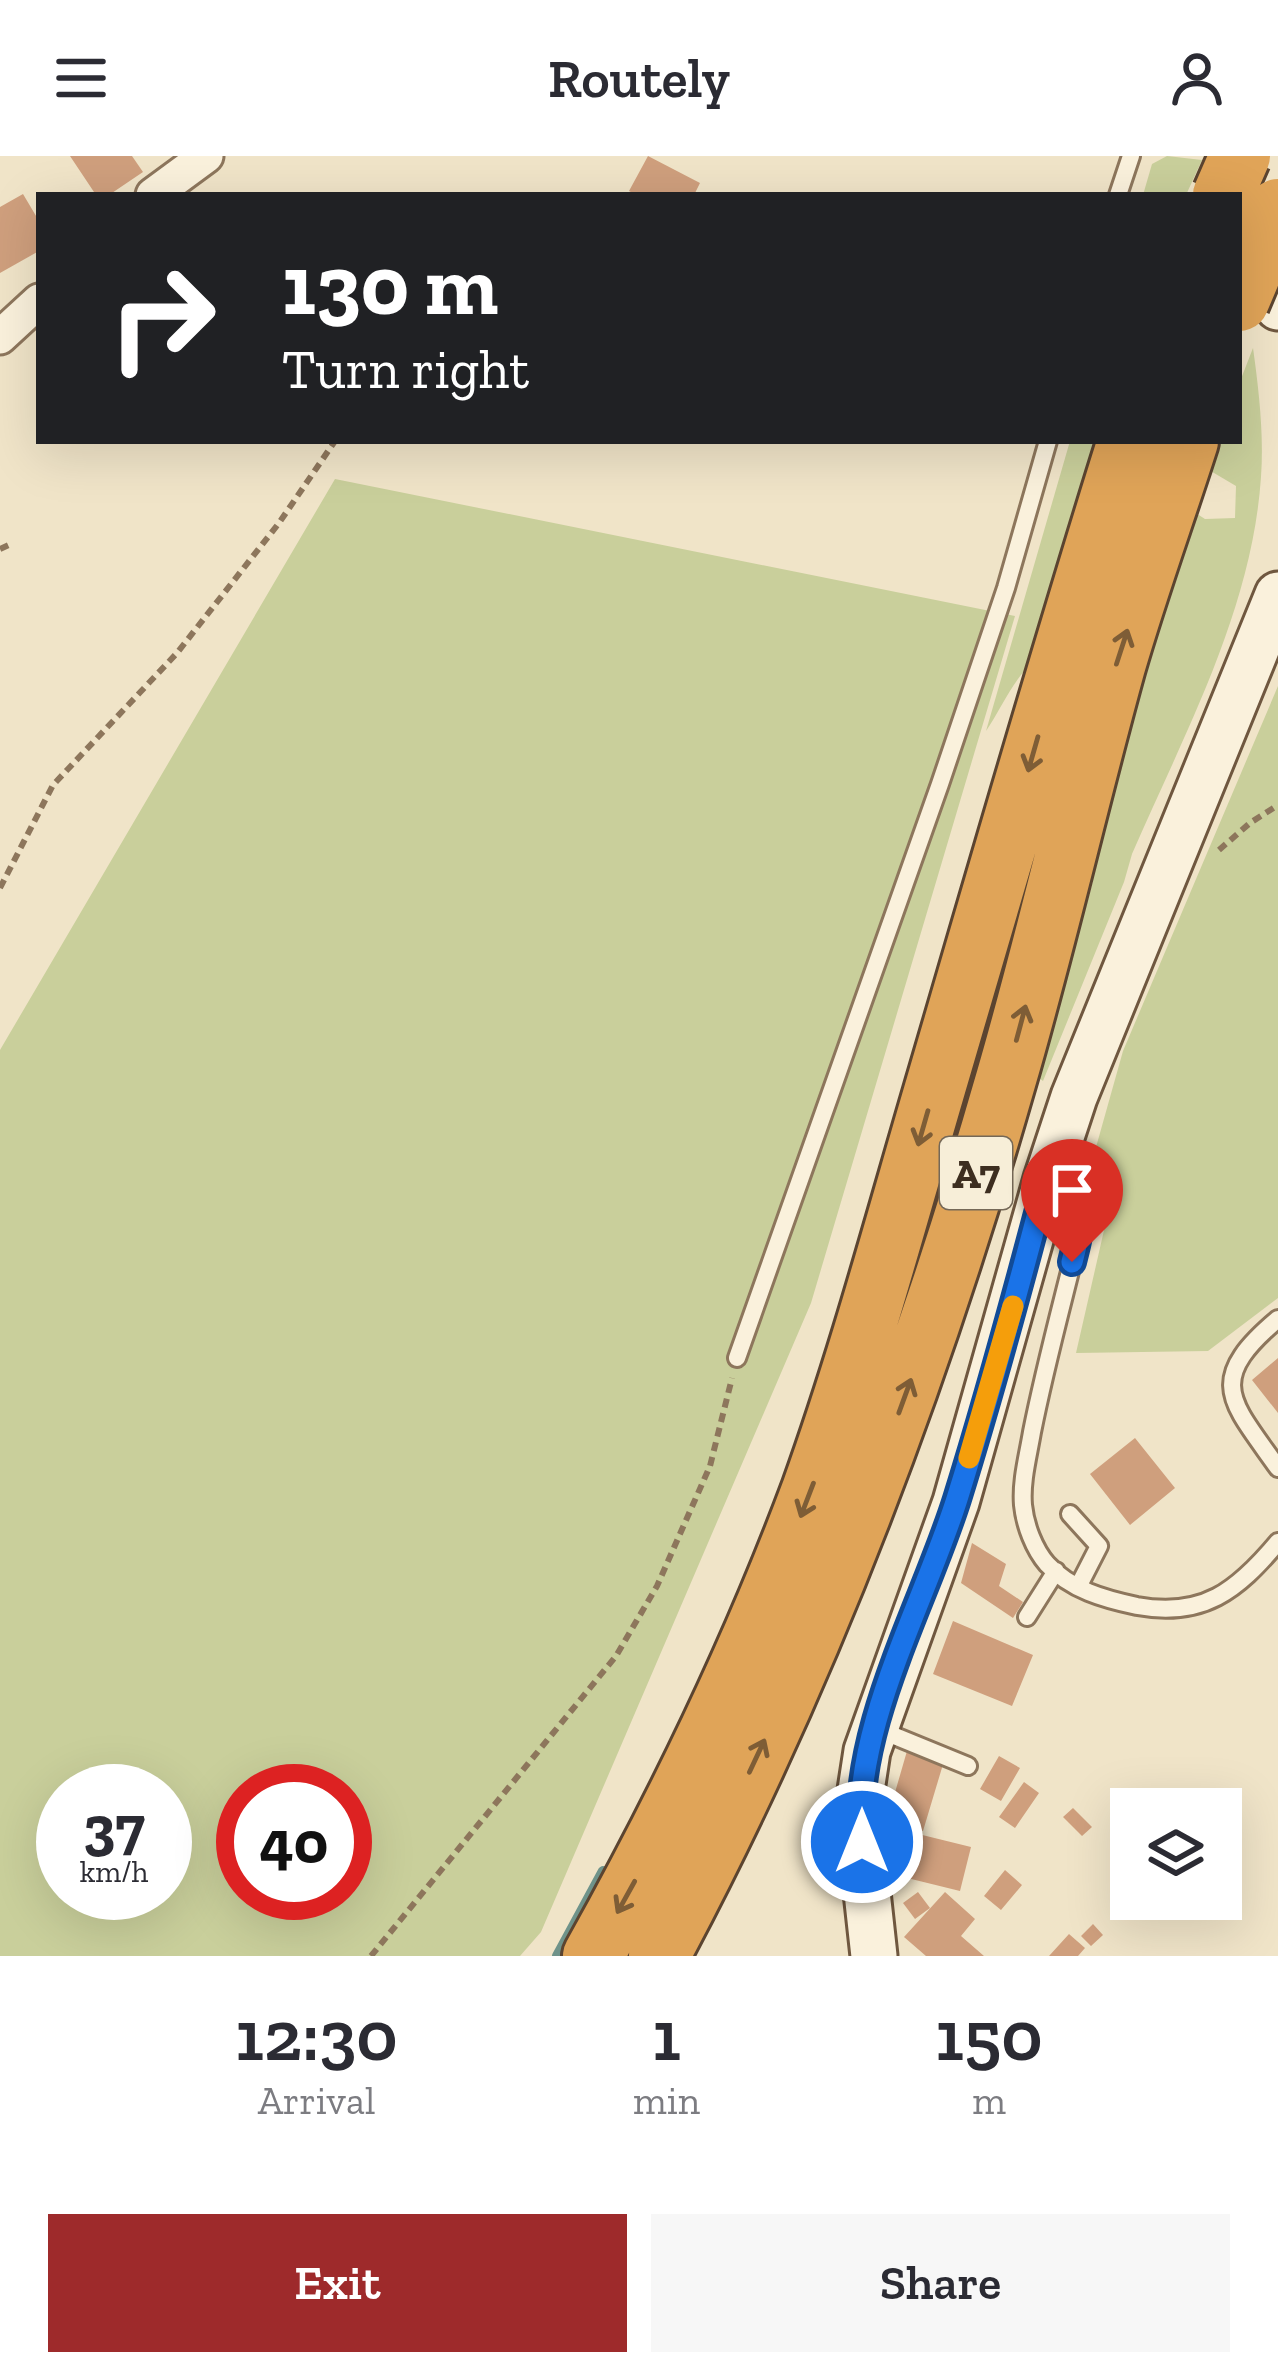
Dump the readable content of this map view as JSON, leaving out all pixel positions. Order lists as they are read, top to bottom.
{
  "streets": {
    "highway": ["A7"]
  },
  "page": {
    "header": "Routely",
    "turn": ["130 m", "Turn right"],
    "speed": "37 km/h",
    "limit": "40",
    "eta": [
      "12:30",
      "Arrival",
      "1",
      "min",
      "150",
      "m"
    ],
    "buttons": ["Exit", "Share"]
  }
}
